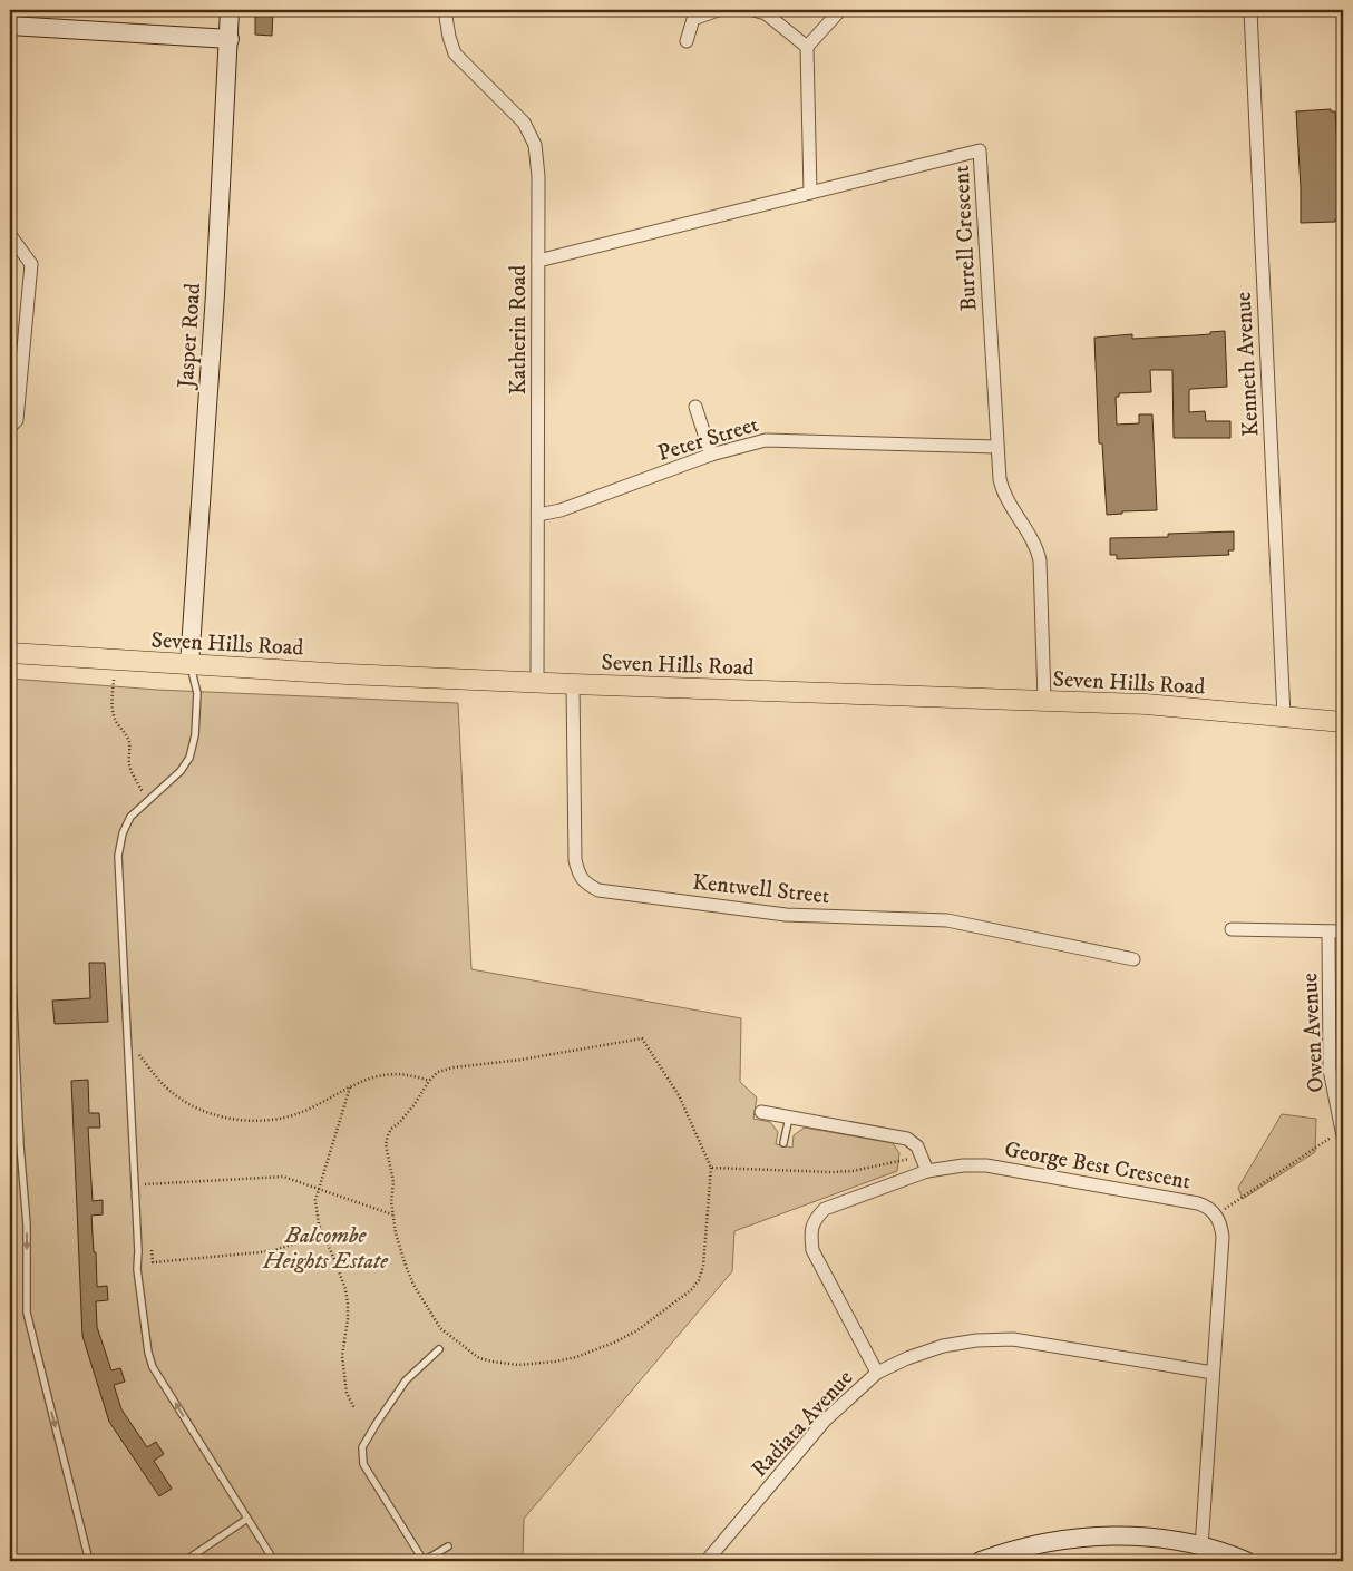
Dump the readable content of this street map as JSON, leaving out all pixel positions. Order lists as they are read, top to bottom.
{
  "streets": {
    "main road": ["Seven Hills Road"],
    "street": [
      "Burrell Crescent",
      "Katherin Road",
      "Jasper Road",
      "Kenneth Avenue",
      "Peter Street",
      "Kentwell Street",
      "Owen Avenue",
      "George Best Crescent",
      "Radiata Avenue"
    ]
  },
  "crossings": [
    ["Burrell Crescent", "Katherin Road"],
    ["Burrell Crescent", "Peter Street"],
    ["Burrell Crescent", "Seven Hills Road"],
    ["Katherin Road", "Peter Street"],
    ["Katherin Road", "Seven Hills Road"],
    ["Jasper Road", "Seven Hills Road"],
    ["Kenneth Avenue", "Seven Hills Road"],
    ["Seven Hills Road", "Kentwell Street"],
    ["George Best Crescent", "Radiata Avenue"]
  ],
  "parks": ["Balcombe Heights Estate"]
}
